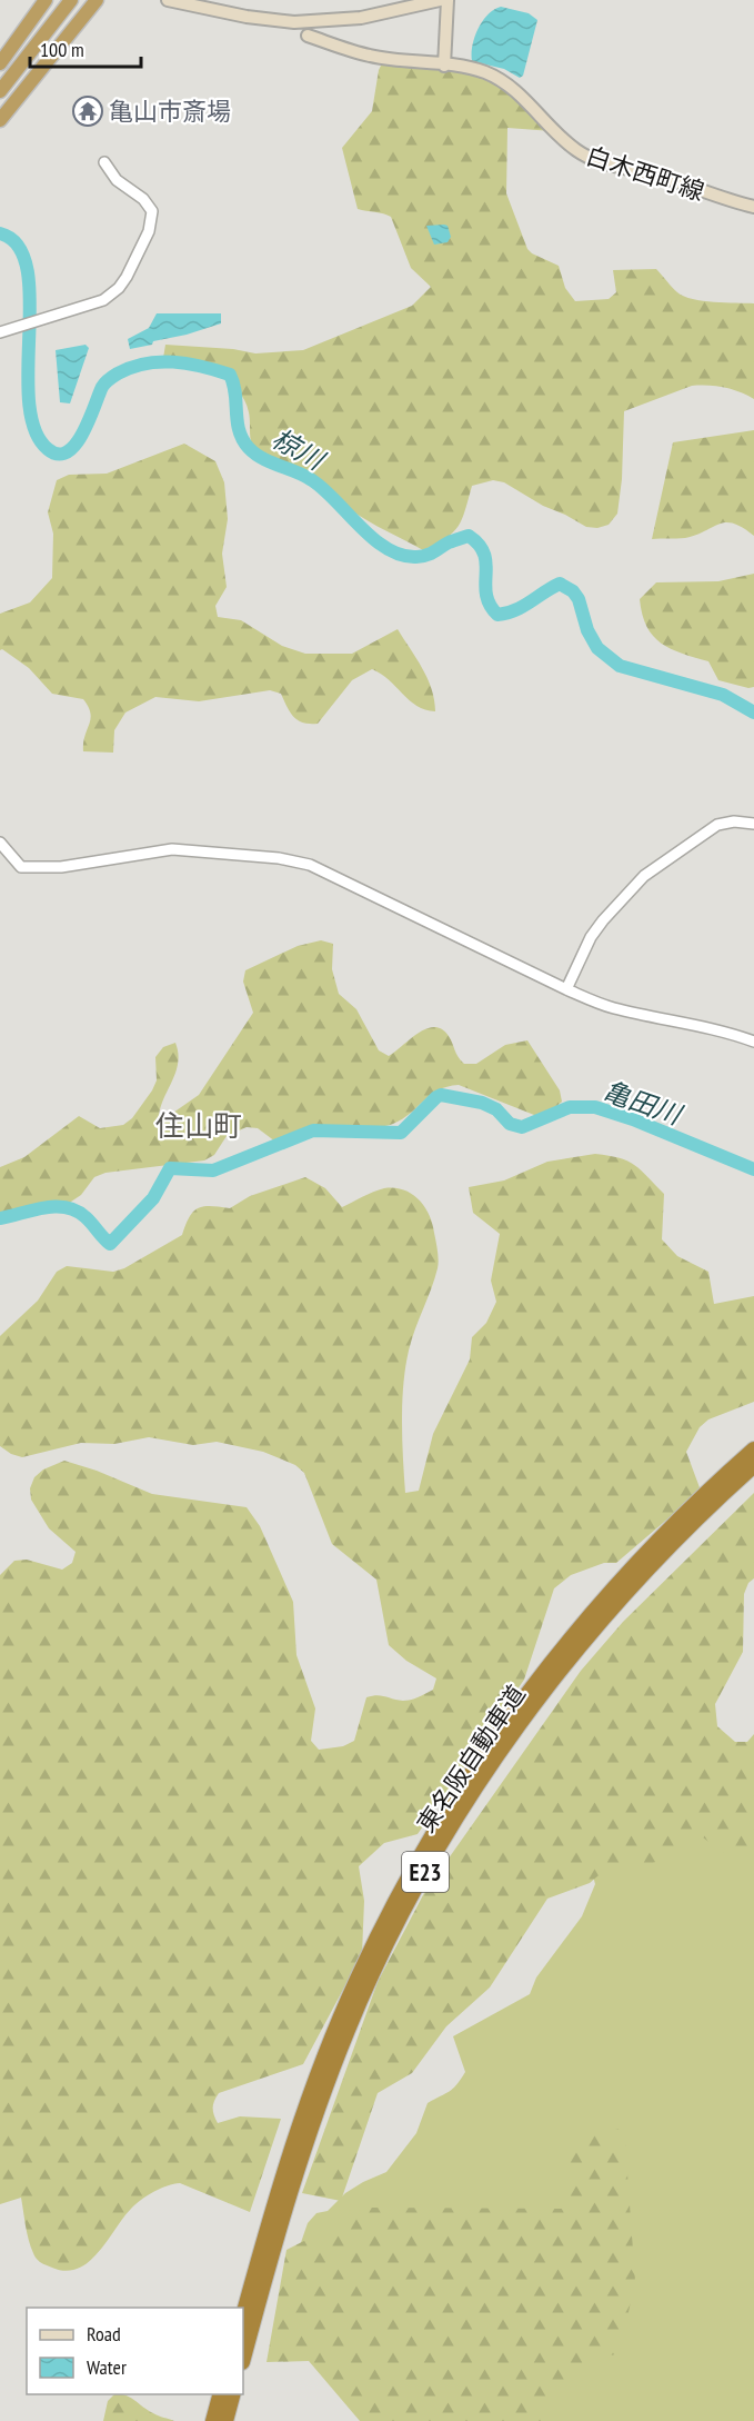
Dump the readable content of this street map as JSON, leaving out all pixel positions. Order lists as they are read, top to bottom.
{
  "streets": {
    "highway": ["東名阪自動車道", "E23"],
    "main road": ["白木西町線"]
  },
  "districts": ["住山町"],
  "water": ["椋川", "亀田川"],
  "places": {
    "temple": ["亀山市斎場"]
  },
  "legend": ["Road", "Water"],
  "scale_bar": "100 m"
}
